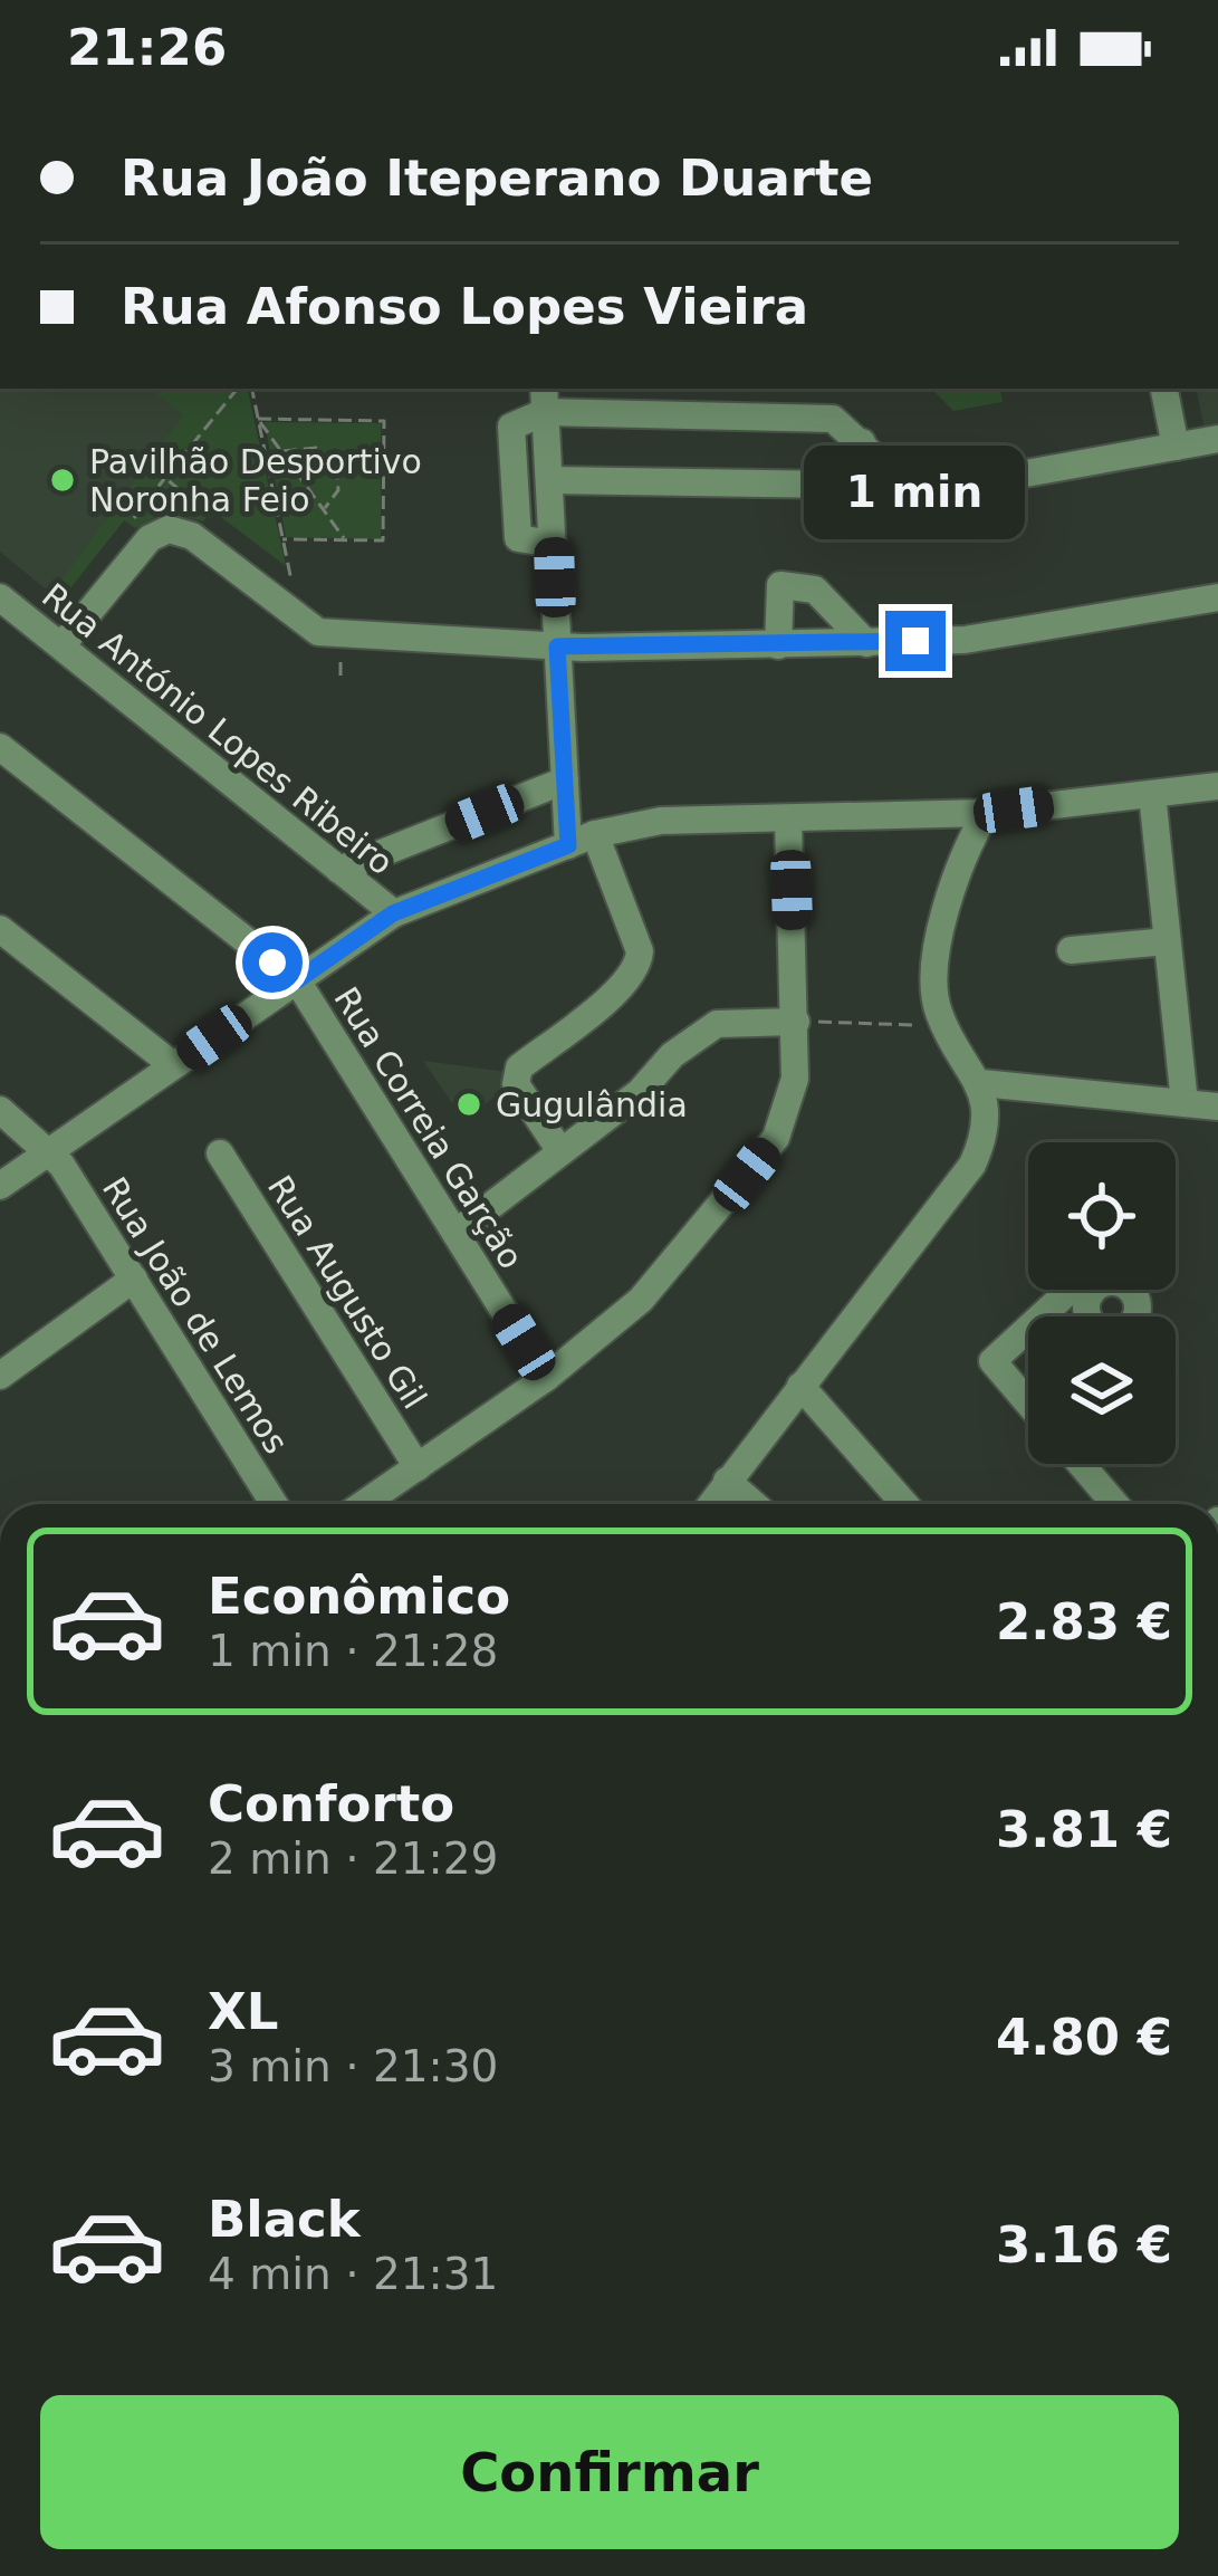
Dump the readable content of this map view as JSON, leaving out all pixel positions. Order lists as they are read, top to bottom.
{
  "streets": {
    "street": [
      "Rua António Lopes Ribeiro",
      "Rua Correia Garção",
      "Rua Augusto Gil",
      "Rua João de Lemos"
    ]
  },
  "places": ["Pavilhão Desportivo Noronha Feio", "Gugulândia"],
  "page": {
    "status": "21:26",
    "banner": ["Rua João Iteperano Duarte", "Rua Afonso Lopes Vieira"],
    "bubble": "1 min",
    "list": [
      {
        "name": "Econômico",
        "note": "1 min · 21:28",
        "value": "2.83 €"
      },
      {
        "name": "Conforto",
        "note": "2 min · 21:29",
        "value": "3.81 €"
      },
      {
        "name": "XL",
        "note": "3 min · 21:30",
        "value": "4.80 €"
      },
      {
        "name": "Black",
        "note": "4 min · 21:31",
        "value": "3.16 €"
      }
    ],
    "buttons": "Confirmar"
  }
}
